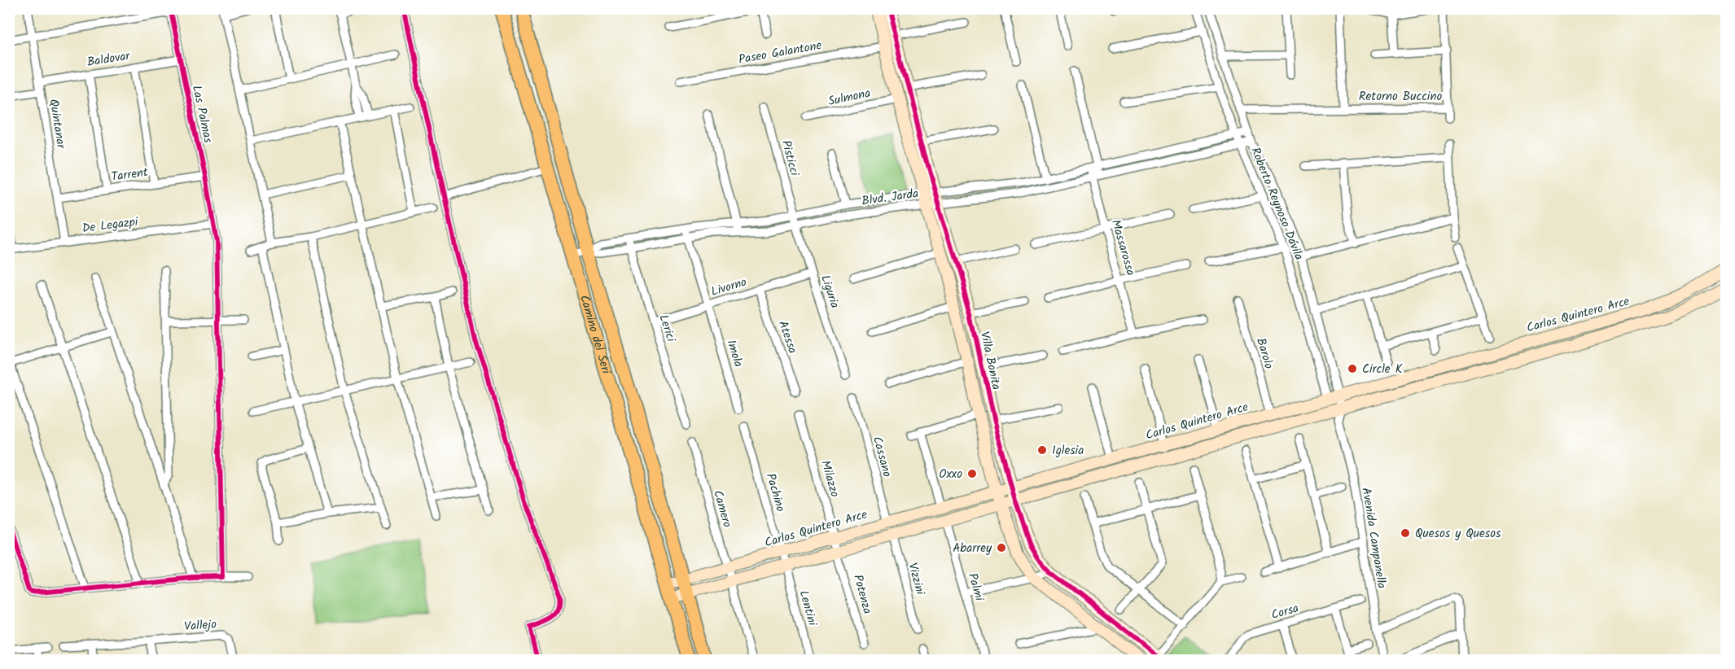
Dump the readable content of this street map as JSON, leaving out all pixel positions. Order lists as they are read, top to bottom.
{
  "streets": {
    "main road": ["Carlos Quintero Arce", "Camino del Seri", "Villa Bonita"],
    "street": [
      "Paseo Galantone",
      "Baldovar",
      "Retorno Buccino",
      "Sulmona",
      "Las Palmas",
      "Quintanar",
      "Pisticci",
      "Tarrent",
      "Blvd. Jarda",
      "Roberto Reynoso Dávila",
      "De Legazpi",
      "Massarossa",
      "Livorno",
      "Liguria",
      "Lerici",
      "Atessa",
      "Imola",
      "Barolo",
      "Cassano",
      "Milazzo",
      "Pachino",
      "Camero",
      "Avenida Campanella",
      "Vizzini",
      "Palmi",
      "Potenza",
      "Lentini",
      "Corsa",
      "Vallejo"
    ]
  },
  "crossings": [
    ["Paseo Galantone", "Villa Bonita"],
    ["Baldovar", "Las Palmas"],
    ["Baldovar", "Quintanar"],
    ["Retorno Buccino", "Roberto Reynoso Dávila"],
    ["Sulmona", "Villa Bonita"],
    ["Las Palmas", "Quintanar"],
    ["Las Palmas", "Tarrent"],
    ["Las Palmas", "De Legazpi"],
    ["Quintanar", "Tarrent"],
    ["Quintanar", "De Legazpi"],
    ["Pisticci", "Blvd. Jarda"],
    ["Pisticci", "Liguria"],
    ["Blvd. Jarda", "Roberto Reynoso Dávila"],
    ["Blvd. Jarda", "Massarossa"],
    ["Blvd. Jarda", "Liguria"],
    ["Blvd. Jarda", "Lerici"],
    ["Blvd. Jarda", "Camino del Seri"],
    ["Blvd. Jarda", "Imola"],
    ["Blvd. Jarda", "Villa Bonita"],
    ["Roberto Reynoso Dávila", "Carlos Quintero Arce"],
    ["Roberto Reynoso Dávila", "Avenida Campanella"],
    ["Livorno", "Liguria"],
    ["Livorno", "Lerici"],
    ["Livorno", "Atessa"],
    ["Livorno", "Imola"],
    ["Carlos Quintero Arce", "Camino del Seri"],
    ["Carlos Quintero Arce", "Barolo"],
    ["Carlos Quintero Arce", "Villa Bonita"],
    ["Carlos Quintero Arce", "Cassano"],
    ["Carlos Quintero Arce", "Milazzo"],
    ["Carlos Quintero Arce", "Pachino"],
    ["Carlos Quintero Arce", "Camero"],
    ["Milazzo", "Potenza"],
    ["Pachino", "Lentini"]
  ],
  "places": [
    "Circle K",
    "Iglesia",
    "Oxxo",
    "Quesos y Quesos",
    "Abarrey"
  ]
}
